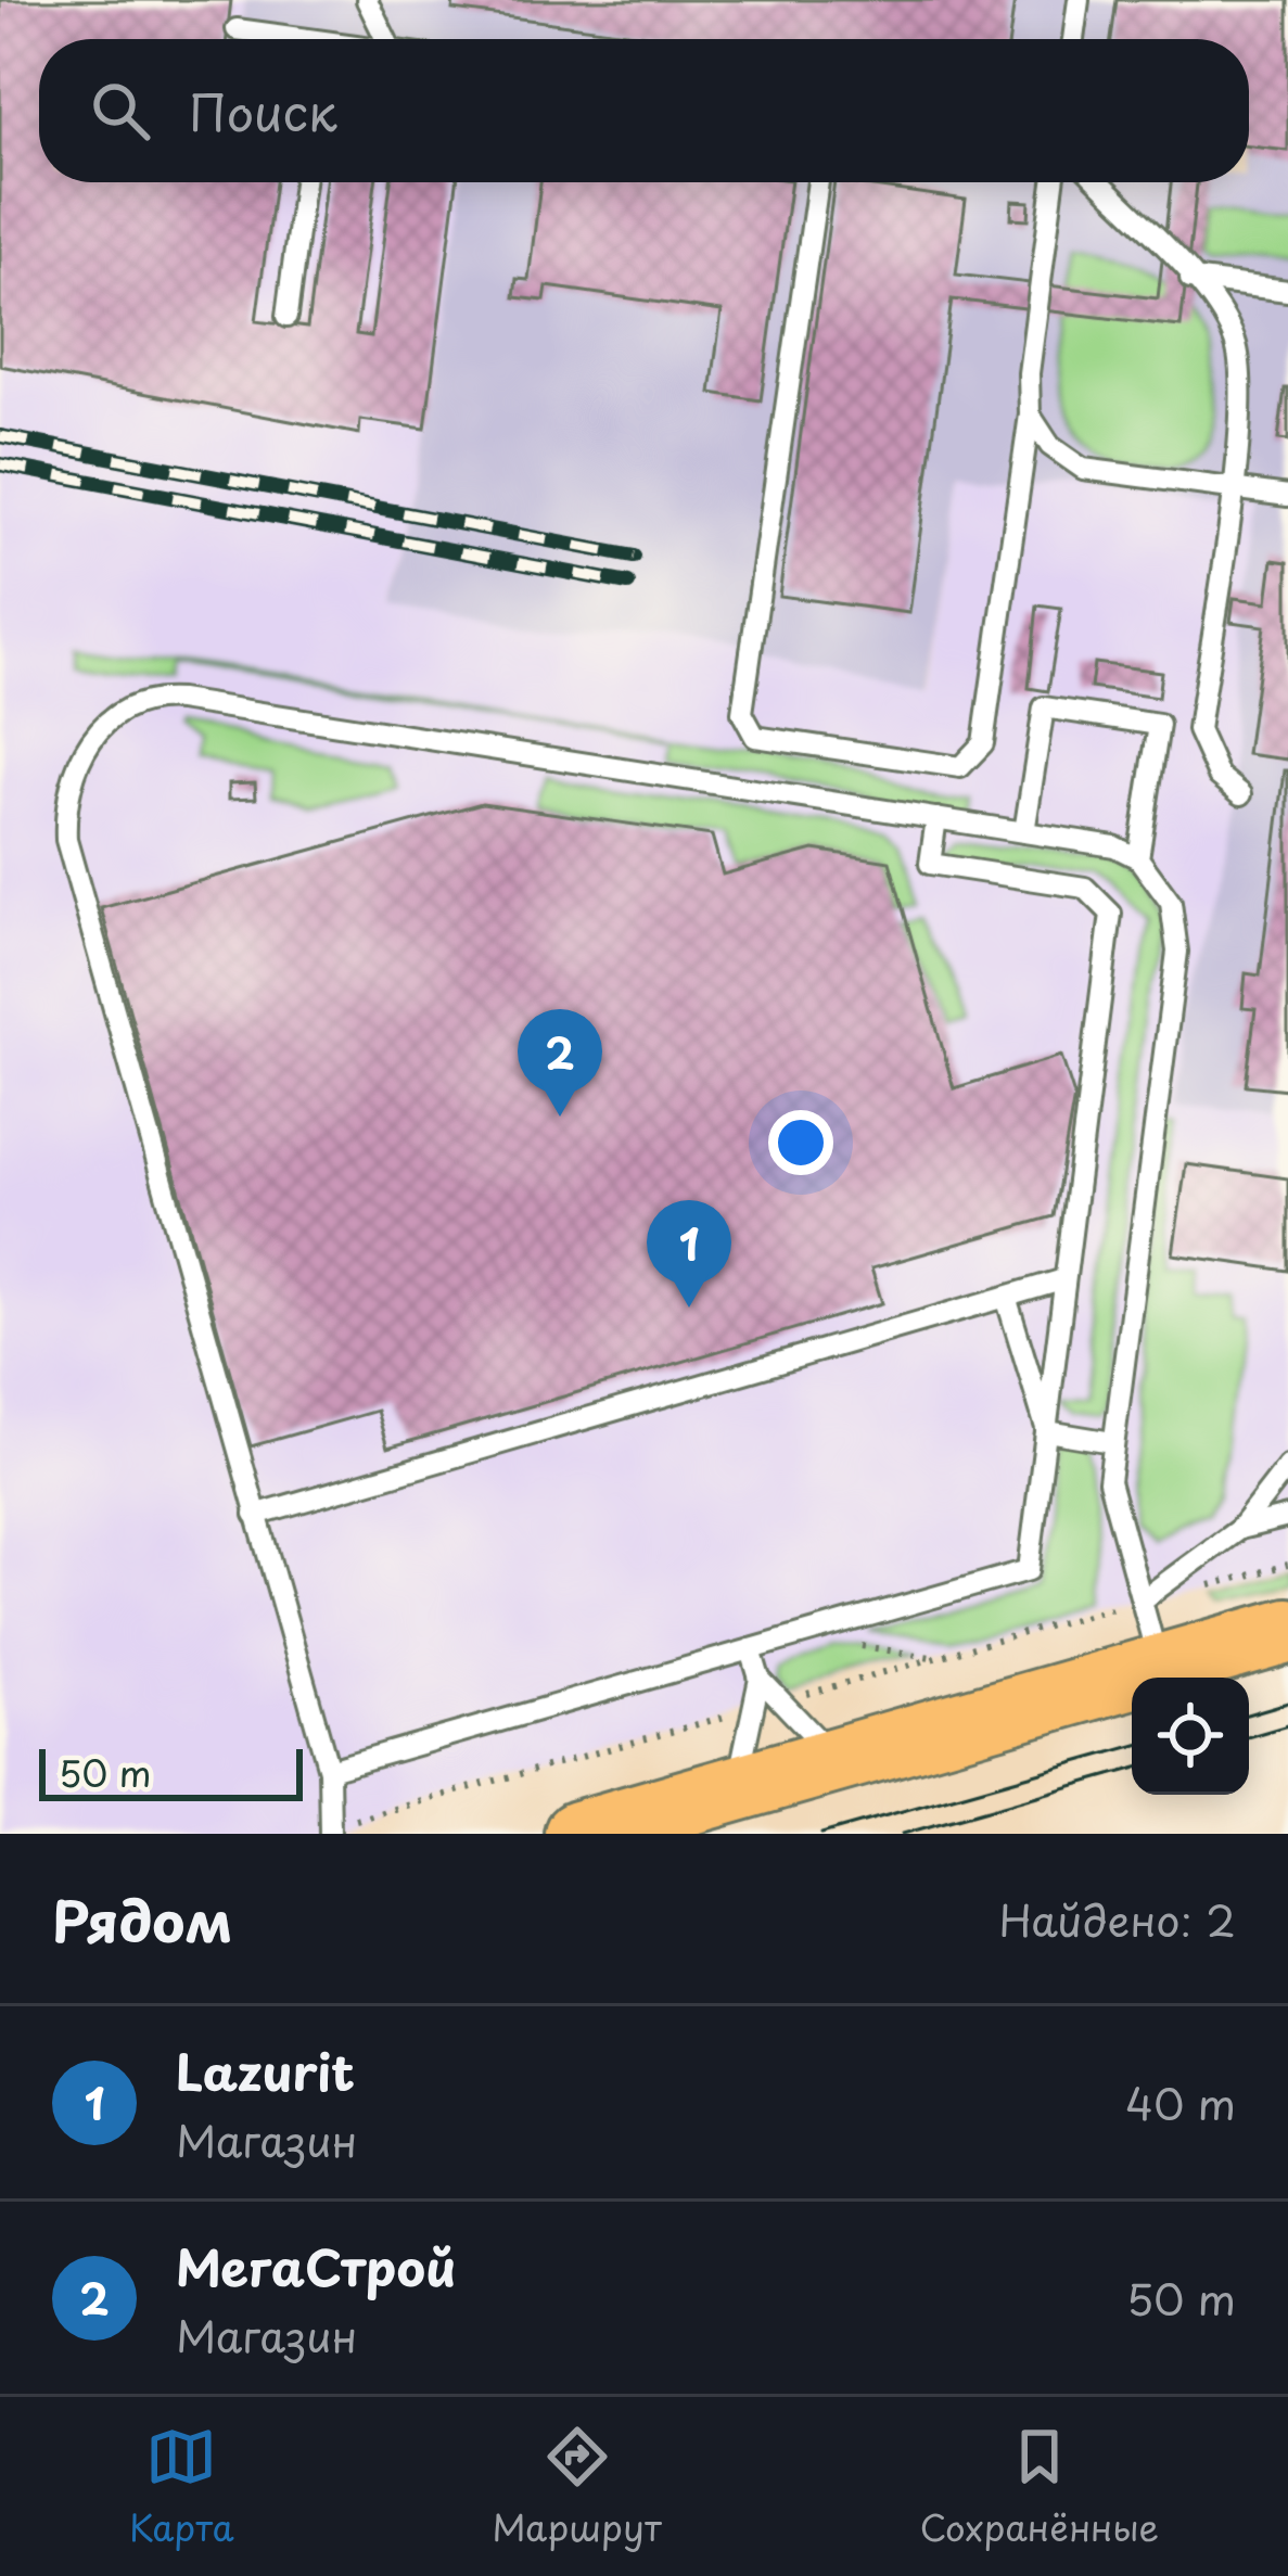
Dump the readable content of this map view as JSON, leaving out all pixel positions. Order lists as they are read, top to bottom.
{
  "scale_bar": "50 m",
  "page": {
    "search": "Поиск",
    "pins": ["2", "1"],
    "scale": "50 m",
    "heading": ["Рядом", "Найдено: 2"],
    "list": [
      {
        "mark": "1",
        "name": "Lazurit",
        "note": "Магазин",
        "value": "40 m"
      },
      {
        "mark": "2",
        "name": "МегаСтрой",
        "note": "Магазин",
        "value": "50 m"
      }
    ],
    "nav": ["Карта", "Маршрут", "Сохранённые"]
  }
}
